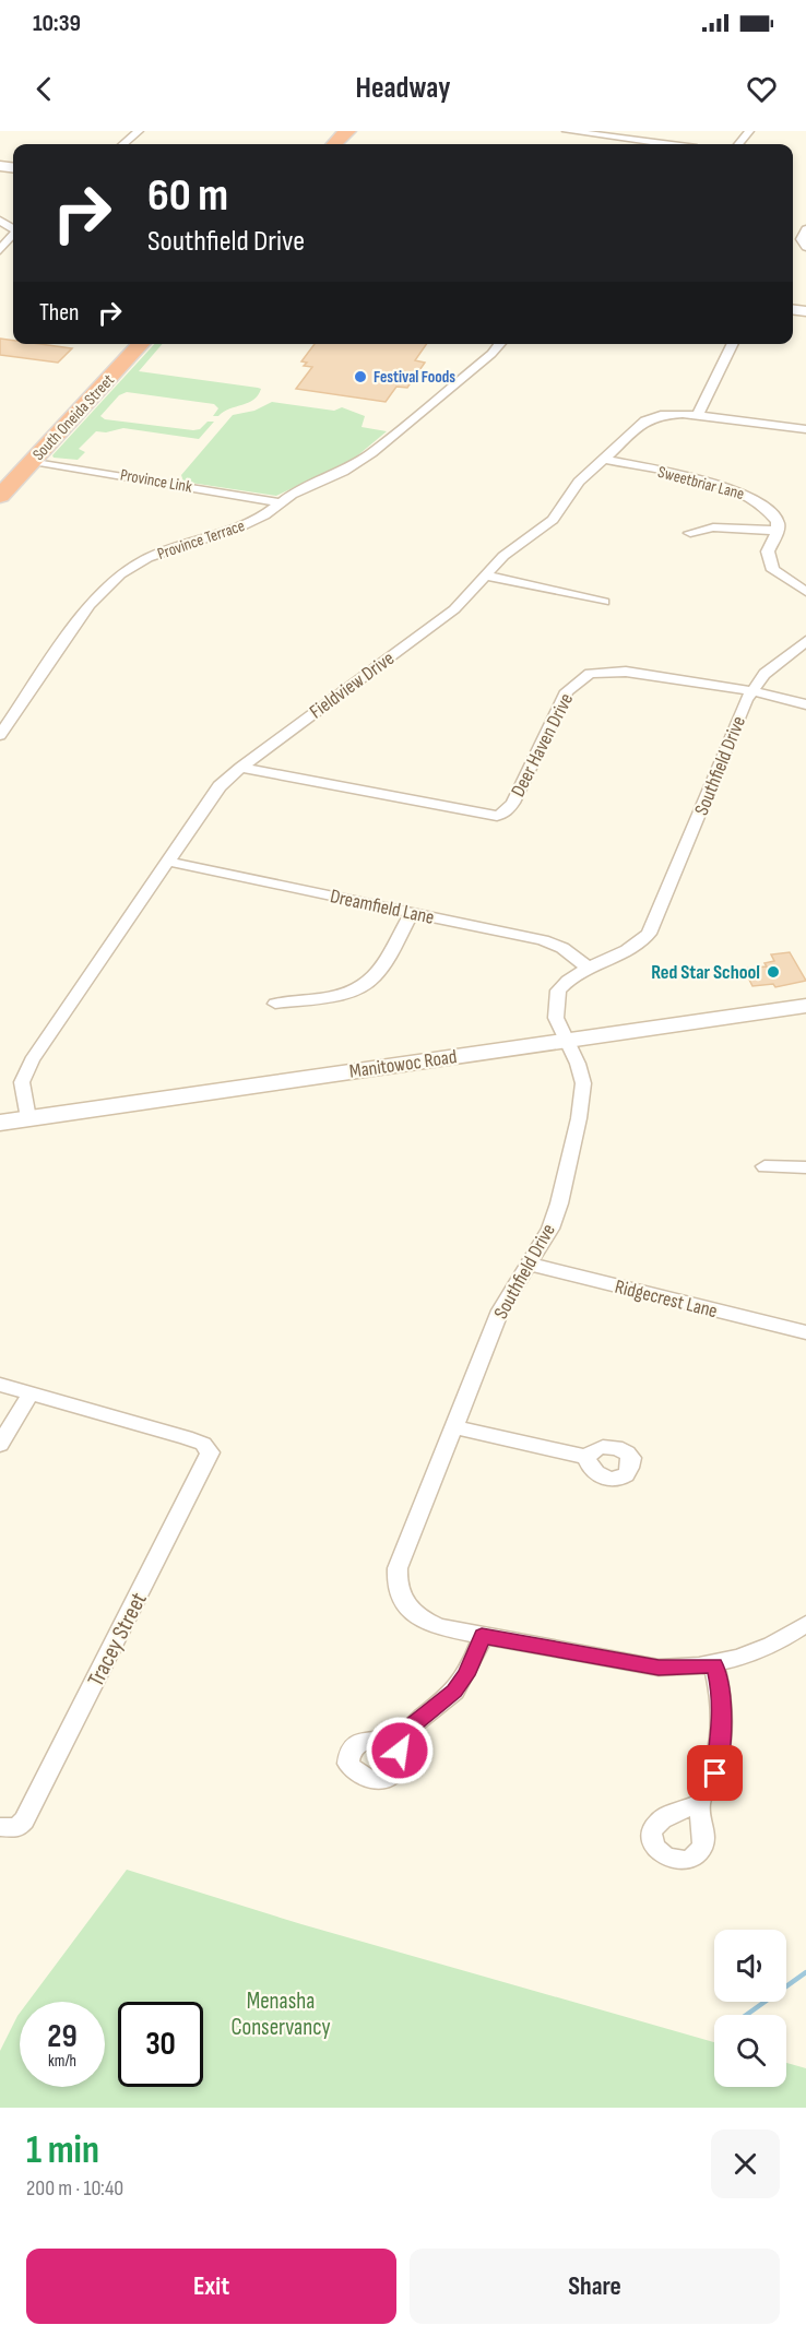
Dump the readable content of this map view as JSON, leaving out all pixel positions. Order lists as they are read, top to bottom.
{
  "streets": {
    "highway": ["South Oneida Street"],
    "street": [
      "Province Link",
      "Sweetbriar Lane",
      "Province Terrace",
      "Fieldview Drive",
      "Deer Haven Drive",
      "Southfield Drive",
      "Dreamfield Lane",
      "Manitowoc Road",
      "Ridgecrest Lane",
      "Tracey Street"
    ]
  },
  "crossings": [
    ["South Oneida Street", "Province Link"],
    ["Province Link", "Province Terrace"],
    ["Sweetbriar Lane", "Fieldview Drive"],
    ["Fieldview Drive", "Deer Haven Drive"],
    ["Fieldview Drive", "Dreamfield Lane"],
    ["Fieldview Drive", "Manitowoc Road"],
    ["Deer Haven Drive", "Southfield Drive"],
    ["Southfield Drive", "Dreamfield Lane"],
    ["Southfield Drive", "Manitowoc Road"],
    ["Southfield Drive", "Ridgecrest Lane"]
  ],
  "parks": ["Menasha Conservancy"],
  "places": ["Festival Foods", "Red Star School"],
  "page": {
    "status": "10:39",
    "header": "Headway",
    "turn": ["60 m", "Southfield Drive"],
    "then": "Then",
    "speed": "29 km/h",
    "limit": "30",
    "heading": ["1 min", "200 m · 10:40"],
    "buttons": ["Exit", "Share"]
  }
}
